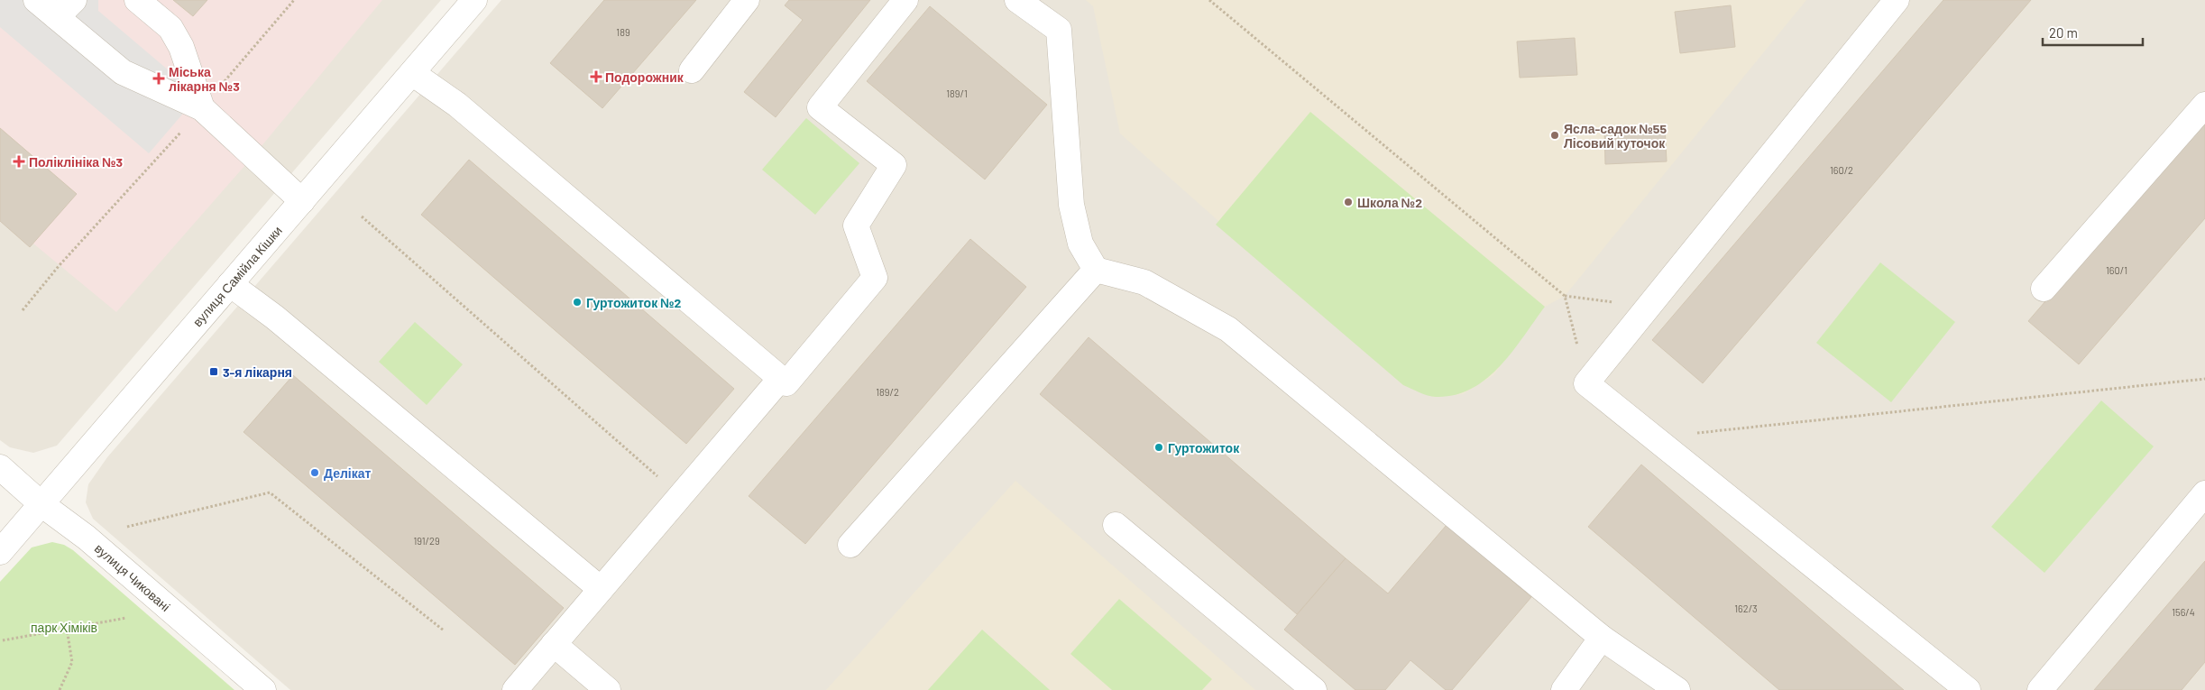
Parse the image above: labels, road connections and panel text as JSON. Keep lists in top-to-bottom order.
{
  "streets": {
    "street": ["вулиця Самійла Кішки", "вулиця Чиковані"]
  },
  "crossings": [
    ["вулиця Самійла Кішки", "вулиця Чиковані"]
  ],
  "parks": ["парк Хіміків"],
  "places": {
    "health": ["Подорожник", "Міська лікарня №3", "Поліклініка №3"],
    "other": [
      "Ясла-садок №55 Лісовий куточок",
      "Школа №2",
      "Гуртожиток №2",
      "Гуртожиток",
      "Делікат"
    ],
    "transit": ["3-я лікарня"]
  },
  "house_numbers": [
    "189",
    "189/1",
    "160/2",
    "160/1",
    "189/2",
    "191/29",
    "162/3",
    "156/4"
  ],
  "scale_bar": "20 m"
}
